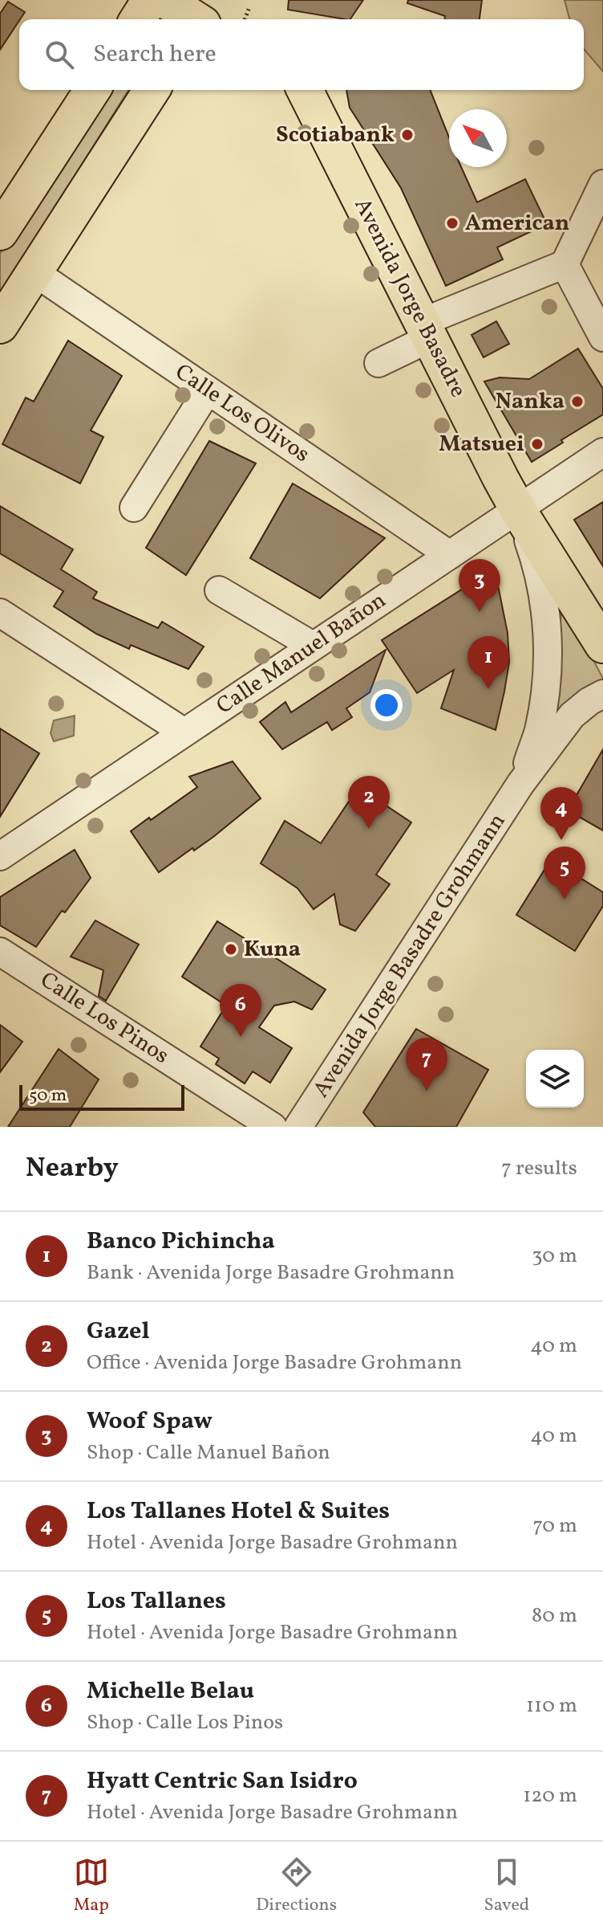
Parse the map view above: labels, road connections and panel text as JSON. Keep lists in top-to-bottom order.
{
  "streets": {
    "main road": ["Avenida Jorge Basadre"],
    "street": [
      "Calle Los Olivos",
      "Calle Manuel Bañon",
      "Avenida Jorge Basadre Grohmann",
      "Calle Los Pinos"
    ]
  },
  "crossings": [
    ["Avenida Jorge Basadre", "Calle Manuel Bañon"],
    ["Avenida Jorge Basadre", "Avenida Jorge Basadre Grohmann"],
    ["Calle Los Olivos", "Calle Manuel Bañon"],
    ["Calle Manuel Bañon", "Avenida Jorge Basadre Grohmann"]
  ],
  "places": [
    "Scotiabank",
    "American",
    "Nanka",
    "Matsuei",
    "Kuna"
  ],
  "scale_bar": "50 m",
  "north": "top left",
  "page": {
    "search": "Search here",
    "pins": [
      "3",
      "1",
      "2",
      "4",
      "5",
      "6",
      "7"
    ],
    "scale": "50 m",
    "heading": ["Nearby", "7 results"],
    "list": [
      {
        "mark": "1",
        "name": "Banco Pichincha",
        "note": "Bank · Avenida Jorge Basadre Grohmann",
        "value": "30 m"
      },
      {
        "mark": "2",
        "name": "Gazel",
        "note": "Office · Avenida Jorge Basadre Grohmann",
        "value": "40 m"
      },
      {
        "mark": "3",
        "name": "Woof Spaw",
        "note": "Shop · Calle Manuel Bañon",
        "value": "40 m"
      },
      {
        "mark": "4",
        "name": "Los Tallanes Hotel & Suites",
        "note": "Hotel · Avenida Jorge Basadre Grohmann",
        "value": "70 m"
      },
      {
        "mark": "5",
        "name": "Los Tallanes",
        "note": "Hotel · Avenida Jorge Basadre Grohmann",
        "value": "80 m"
      },
      {
        "mark": "6",
        "name": "Michelle Belau",
        "note": "Shop · Calle Los Pinos",
        "value": "110 m"
      },
      {
        "mark": "7",
        "name": "Hyatt Centric San Isidro",
        "note": "Hotel · Avenida Jorge Basadre Grohmann",
        "value": "120 m"
      }
    ],
    "nav": ["Map", "Directions", "Saved"]
  }
}
